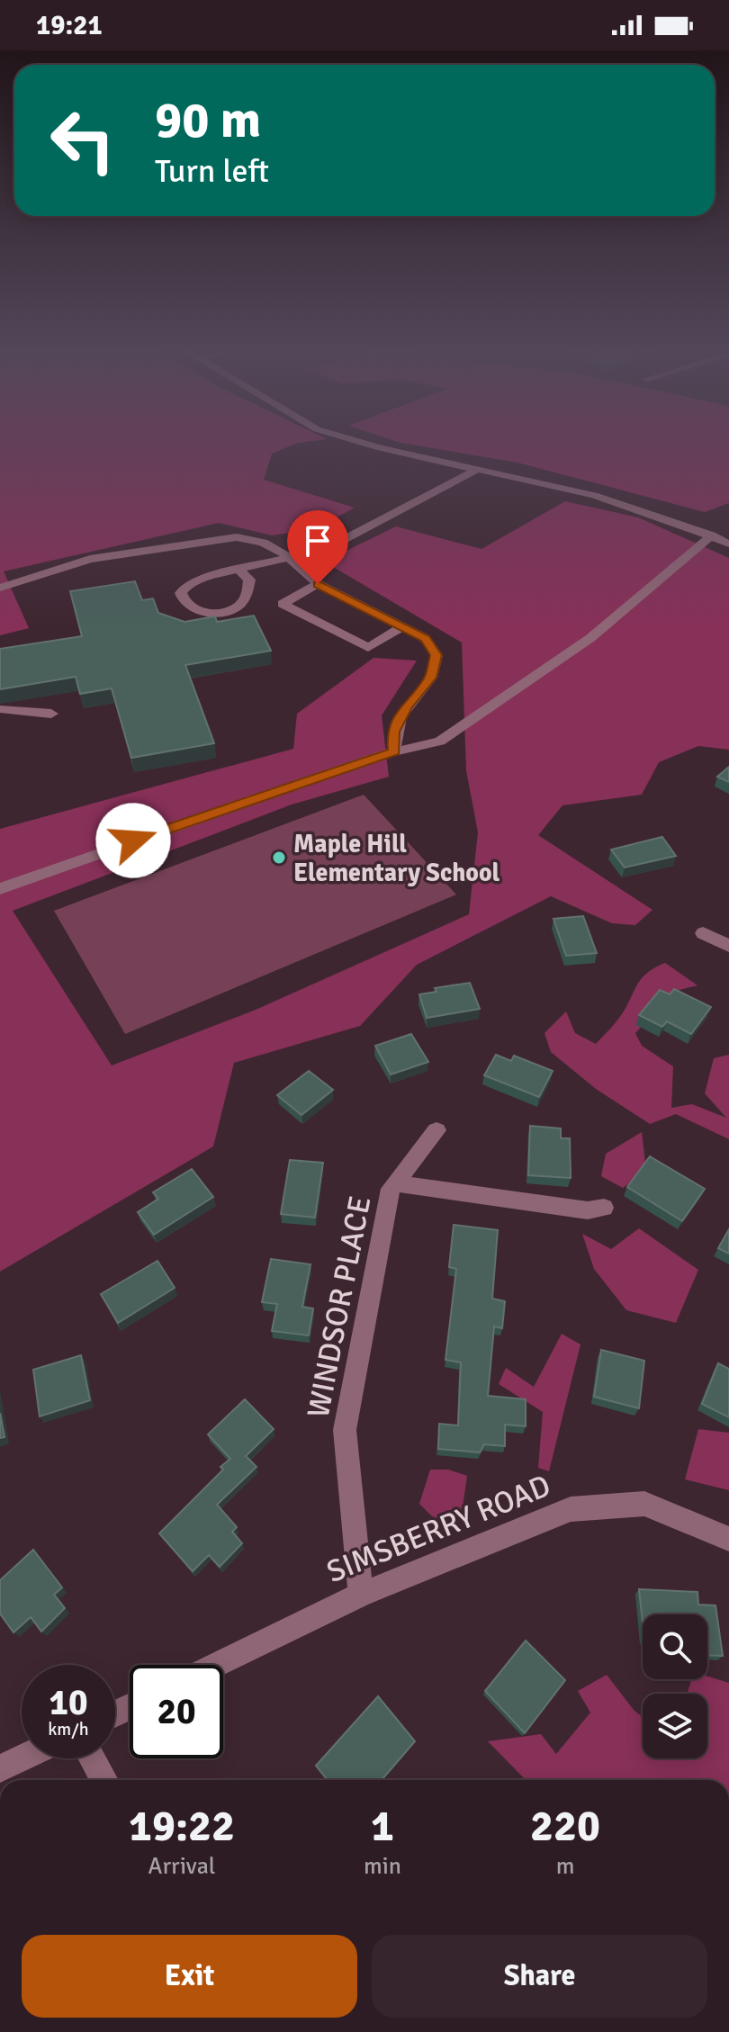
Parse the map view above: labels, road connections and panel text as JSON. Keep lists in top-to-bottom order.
{
  "streets": {
    "street": ["WINDSOR PLACE", "SIMSBERRY ROAD"]
  },
  "crossings": [
    ["WINDSOR PLACE", "SIMSBERRY ROAD"]
  ],
  "places": ["Maple Hill Elementary School"],
  "page": {
    "status": "19:21",
    "turn": ["90 m", "Turn left"],
    "speed": "10 km/h",
    "limit": "20",
    "eta": [
      "19:22",
      "Arrival",
      "1",
      "min",
      "220",
      "m"
    ],
    "buttons": ["Exit", "Share"]
  }
}
